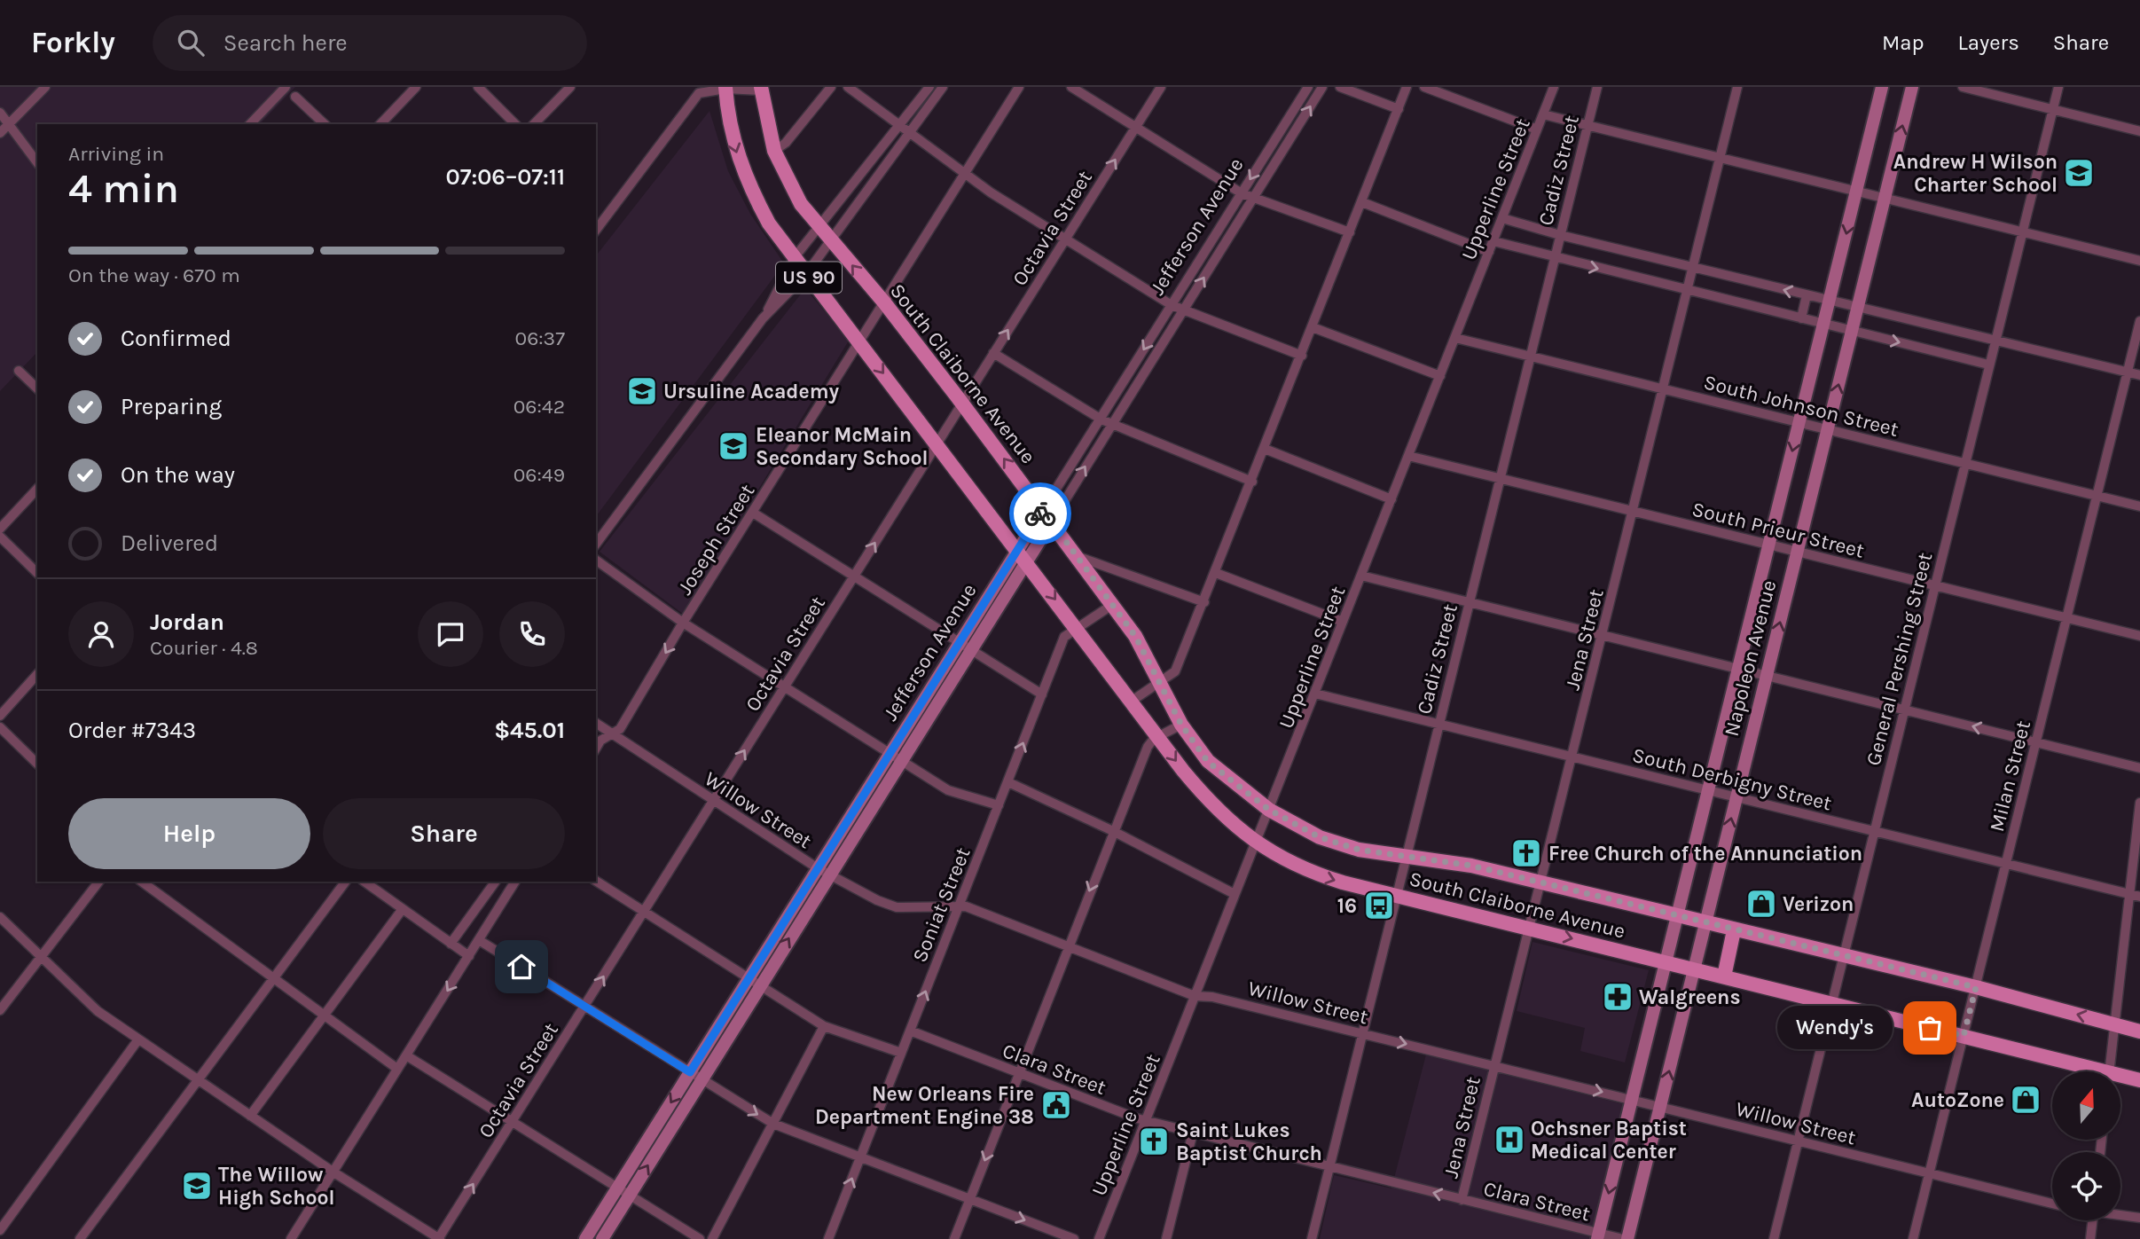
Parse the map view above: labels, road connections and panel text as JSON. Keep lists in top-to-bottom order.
{
  "streets": {
    "main road": [
      "Jefferson Avenue",
      "US 90",
      "South Claiborne Avenue",
      "Napoleon Avenue"
    ],
    "street": [
      "Cadiz Street",
      "Upperline Street",
      "Octavia Street",
      "South Johnson Street",
      "South Prieur Street",
      "Joseph Street",
      "Jena Street",
      "General Pershing Street",
      "Milan Street",
      "South Derbigny Street",
      "Willow Street",
      "Soniat Street",
      "Clara Street"
    ]
  },
  "crossings": [
    ["Cadiz Street", "South Claiborne Avenue"],
    ["Cadiz Street", "South Johnson Street"],
    ["Cadiz Street", "South Prieur Street"],
    ["Cadiz Street", "South Derbigny Street"],
    ["Cadiz Street", "Willow Street"],
    ["Cadiz Street", "Clara Street"],
    ["Upperline Street", "South Claiborne Avenue"],
    ["Upperline Street", "South Johnson Street"],
    ["Upperline Street", "South Prieur Street"],
    ["Upperline Street", "South Derbigny Street"],
    ["Upperline Street", "Willow Street"],
    ["Upperline Street", "Clara Street"],
    ["Jefferson Avenue", "South Claiborne Avenue"],
    ["Jefferson Avenue", "Willow Street"],
    ["Octavia Street", "South Claiborne Avenue"],
    ["Octavia Street", "Willow Street"],
    ["South Claiborne Avenue", "Joseph Street"],
    ["South Claiborne Avenue", "Jena Street"],
    ["South Claiborne Avenue", "Napoleon Avenue"],
    ["South Claiborne Avenue", "General Pershing Street"],
    ["South Claiborne Avenue", "Milan Street"],
    ["South Claiborne Avenue", "Soniat Street"],
    ["South Johnson Street", "Jena Street"],
    ["South Johnson Street", "Napoleon Avenue"],
    ["South Johnson Street", "General Pershing Street"],
    ["South Johnson Street", "Milan Street"],
    ["South Prieur Street", "Jena Street"],
    ["South Prieur Street", "Napoleon Avenue"],
    ["South Prieur Street", "General Pershing Street"],
    ["South Prieur Street", "Milan Street"],
    ["Joseph Street", "Willow Street"],
    ["Jena Street", "South Derbigny Street"],
    ["Jena Street", "Willow Street"],
    ["Jena Street", "Clara Street"],
    ["Napoleon Avenue", "South Derbigny Street"],
    ["Napoleon Avenue", "Willow Street"],
    ["Napoleon Avenue", "Clara Street"],
    ["General Pershing Street", "South Derbigny Street"],
    ["General Pershing Street", "Willow Street"],
    ["Milan Street", "South Derbigny Street"],
    ["Milan Street", "Willow Street"],
    ["Willow Street", "Soniat Street"],
    ["Soniat Street", "Clara Street"]
  ],
  "one_way": ["Octavia Street", "Soniat Street"],
  "places": {
    "school or university": [
      "Andrew H Wilson Charter School",
      "Ursuline Academy",
      "Eleanor McMain Secondary School",
      "The Willow High School"
    ],
    "church": ["Free Church of the Annunciation", "Saint Lukes Baptist Church"],
    "shop": ["Verizon", "AutoZone"],
    "bus stop": ["16"],
    "pharmacy": ["Walgreens"],
    "other": ["Wendy's"],
    "public building": ["New Orleans Fire Department Engine 38"],
    "hospital": ["Ochsner Baptist Medical Center"]
  },
  "north": "top",
  "page": {
    "header": "Forkly",
    "search": "Search here",
    "nav": ["Map", "Layers", "Share"],
    "heading": ["4 min", "Arriving in", "07:06–07:11"],
    "panel": [
      "Jordan",
      "Courier · 4.8",
      "Order #7343",
      "$45.01"
    ],
    "bar": "On the way · 670 m",
    "list": [
      ["Confirmed", "06:37"],
      ["Preparing", "06:42"],
      ["On the way", "06:49"],
      "Delivered"
    ],
    "buttons": ["Help", "Share"],
    "bubble": "Wendy's"
  }
}
